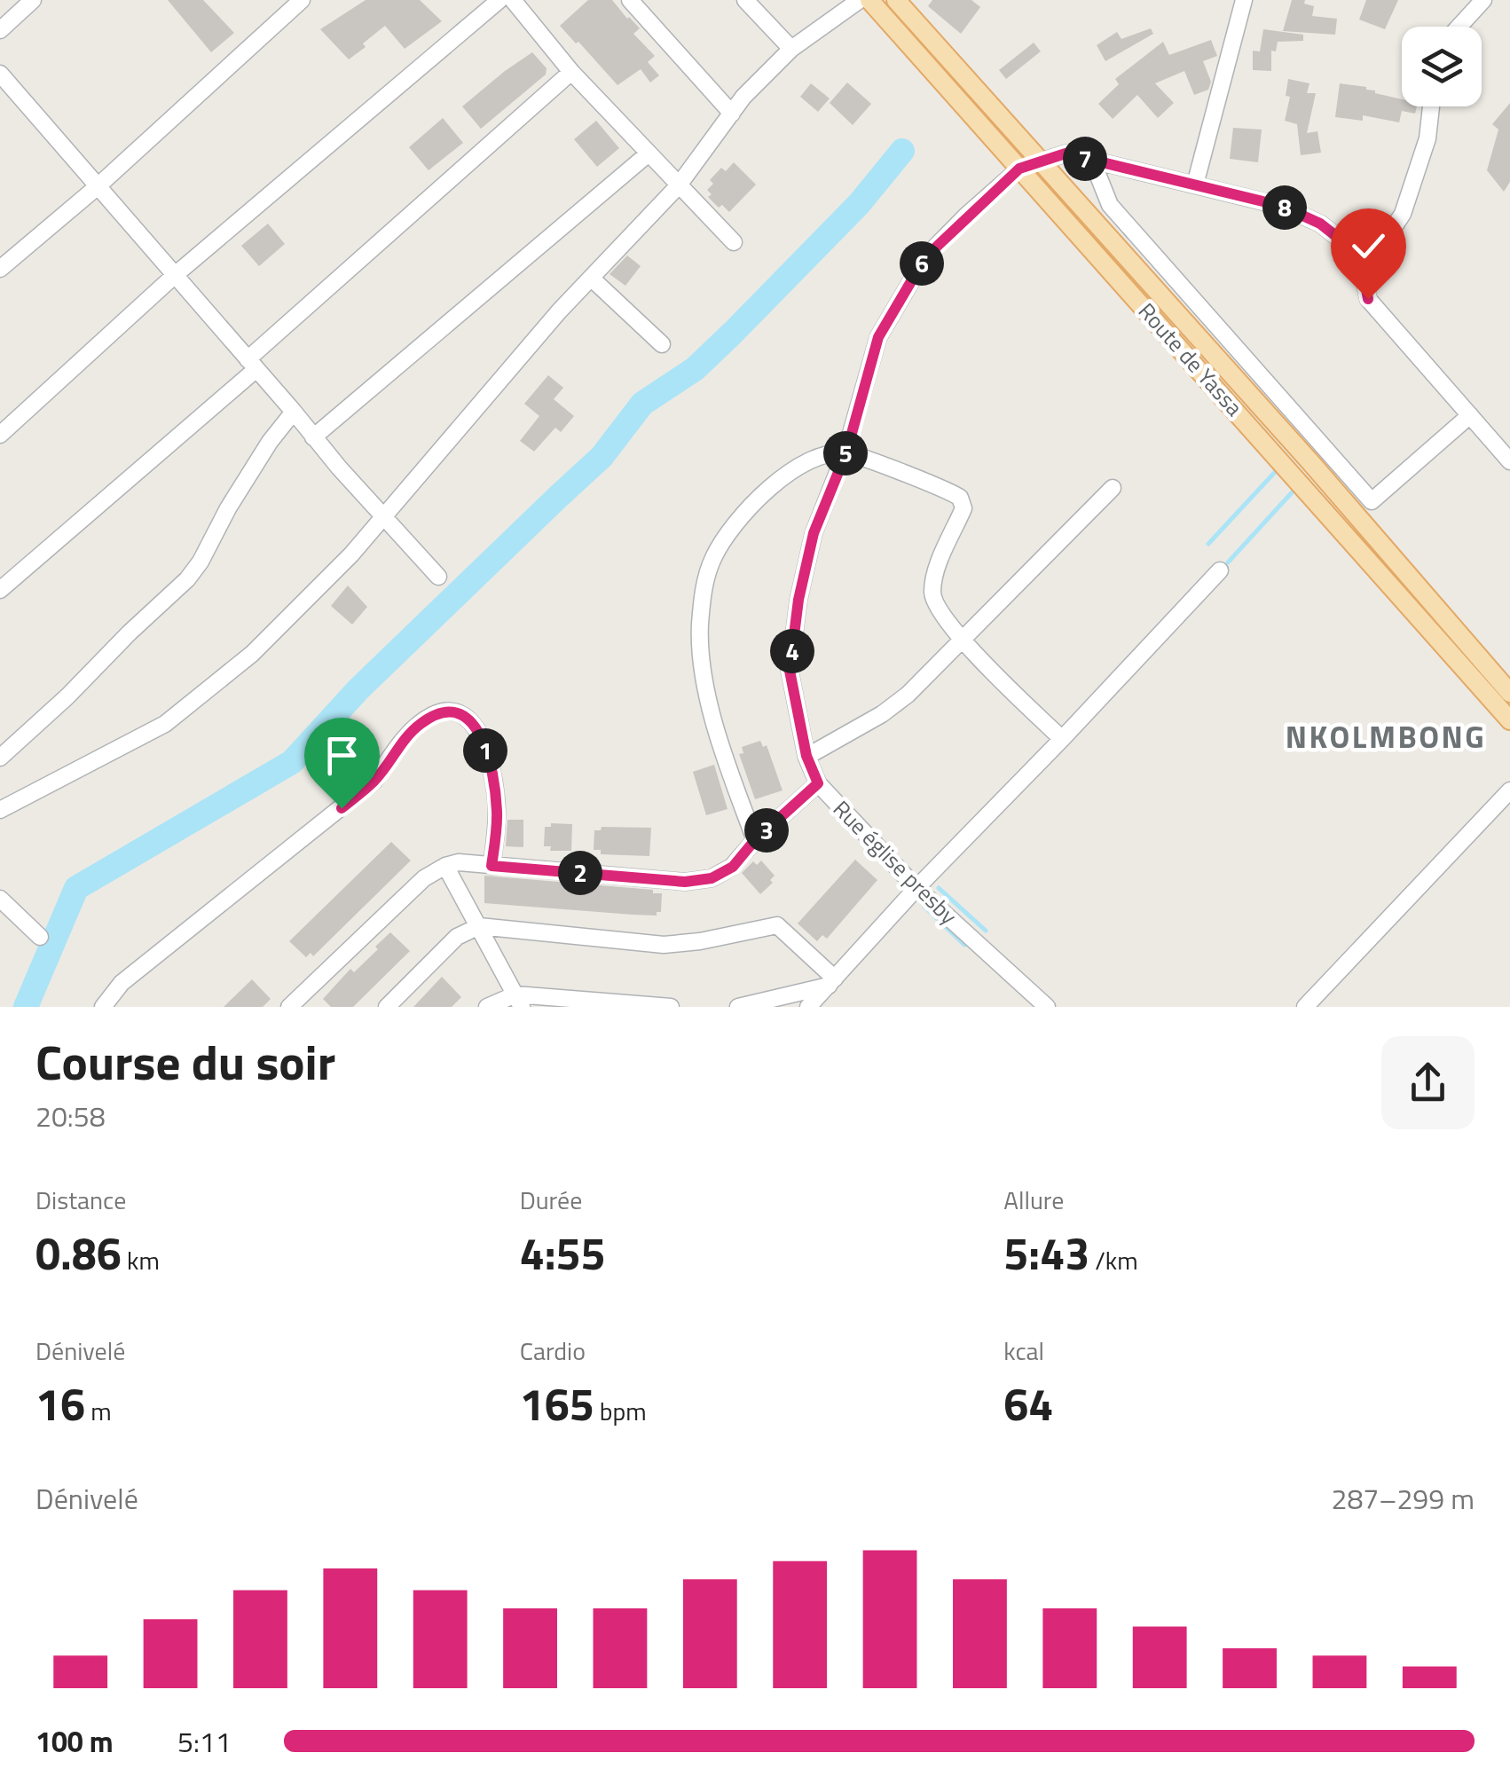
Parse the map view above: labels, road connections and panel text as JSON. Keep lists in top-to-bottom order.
{
  "streets": {
    "main road": ["Route de Yassa"],
    "street": ["Rue église presby"]
  },
  "crossings": [
    ["Route de Yassa", "Rue église presby"]
  ],
  "districts": ["NKOLMBONG"],
  "page": {
    "pins": [
      "7",
      "8",
      "6",
      "5",
      "4",
      "1",
      "3",
      "2"
    ],
    "heading": ["Course du soir", "20:58"],
    "stats": [
      ["Distance", "0.86 km"],
      ["Durée", "4:55"],
      ["Allure", "5:43 /km"],
      ["Dénivelé", "16 m"],
      ["Cardio", "165 bpm"],
      ["kcal", "64"]
    ],
    "chart": ["Dénivelé", "287–299 m"],
    "list": [
      {
        "name": "100 m",
        "note": "5:11"
      }
    ]
  }
}
